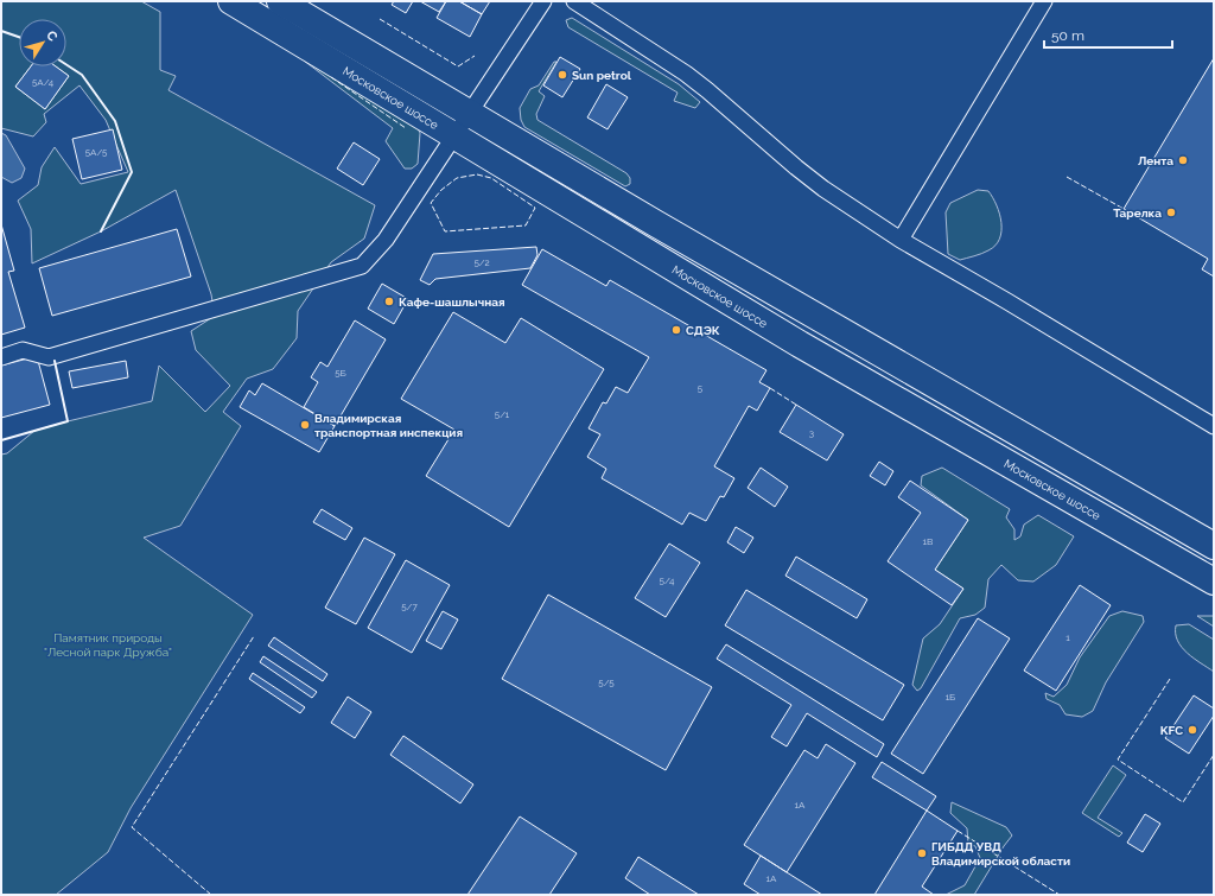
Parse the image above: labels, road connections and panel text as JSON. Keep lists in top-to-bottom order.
{
  "streets": {
    "highway": ["Московское шоссе"]
  },
  "parks": ["Памятник природы \"Лесной парк Дружба\""],
  "places": [
    "Sun petrol",
    "Лента",
    "Тарелка",
    "Кафе-шашлычная",
    "СДЭК",
    "Владимирская транспортная инспекция",
    "KFC",
    "ГИБДД УВД Владимирской области"
  ],
  "house_numbers": [
    "5А/4",
    "5А/5",
    "5/2",
    "5Б",
    "5",
    "5/1",
    "3",
    "1В",
    "5/4",
    "5/7",
    "1",
    "5/5",
    "1Б",
    "1А",
    "1А"
  ],
  "scale_bar": "50 m",
  "north": "top right"
}
